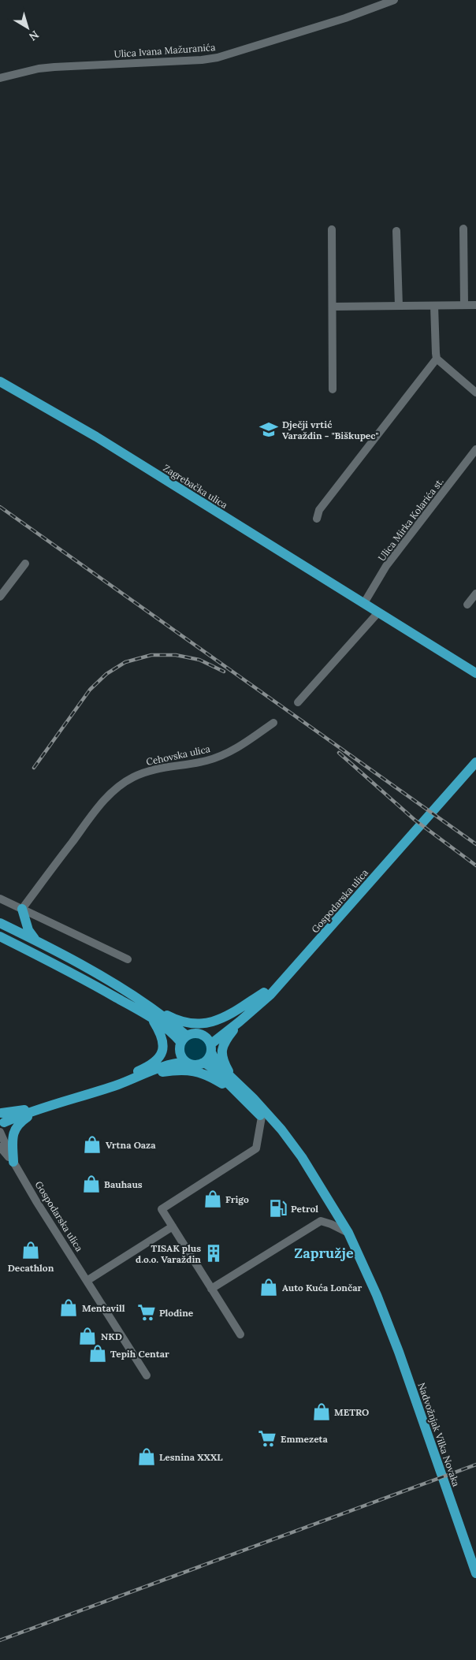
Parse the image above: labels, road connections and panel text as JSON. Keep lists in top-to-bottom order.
{
  "streets": {
    "main road": ["Zagrebačka ulica", "Gospodarska ulica", "Nadvožnjak Vilka Novaka"],
    "street": ["Ulica Ivana Mažuranića", "Ulica Mirka Kolarića st.", "Cehovska ulica"]
  },
  "crossings": [
    ["Zagrebačka ulica", "Ulica Mirka Kolarića st."]
  ],
  "districts": ["Zapružje"],
  "places": {
    "school or university": ["Dječji vrtić Varaždin - \"Biškupec\""],
    "shop": [
      "Vrtna Oaza",
      "Bauhaus",
      "Frigo",
      "Decathlon",
      "Auto Kuća Lončar",
      "Mentavill",
      "NKD",
      "Tepih Centar",
      "METRO",
      "Lesnina XXXL"
    ],
    "fuel station": ["Petrol"],
    "building": ["TISAK plus d.o.o. Varaždin"],
    "supermarket": ["Plodine", "Emmezeta"]
  },
  "north": "bottom right"
}
